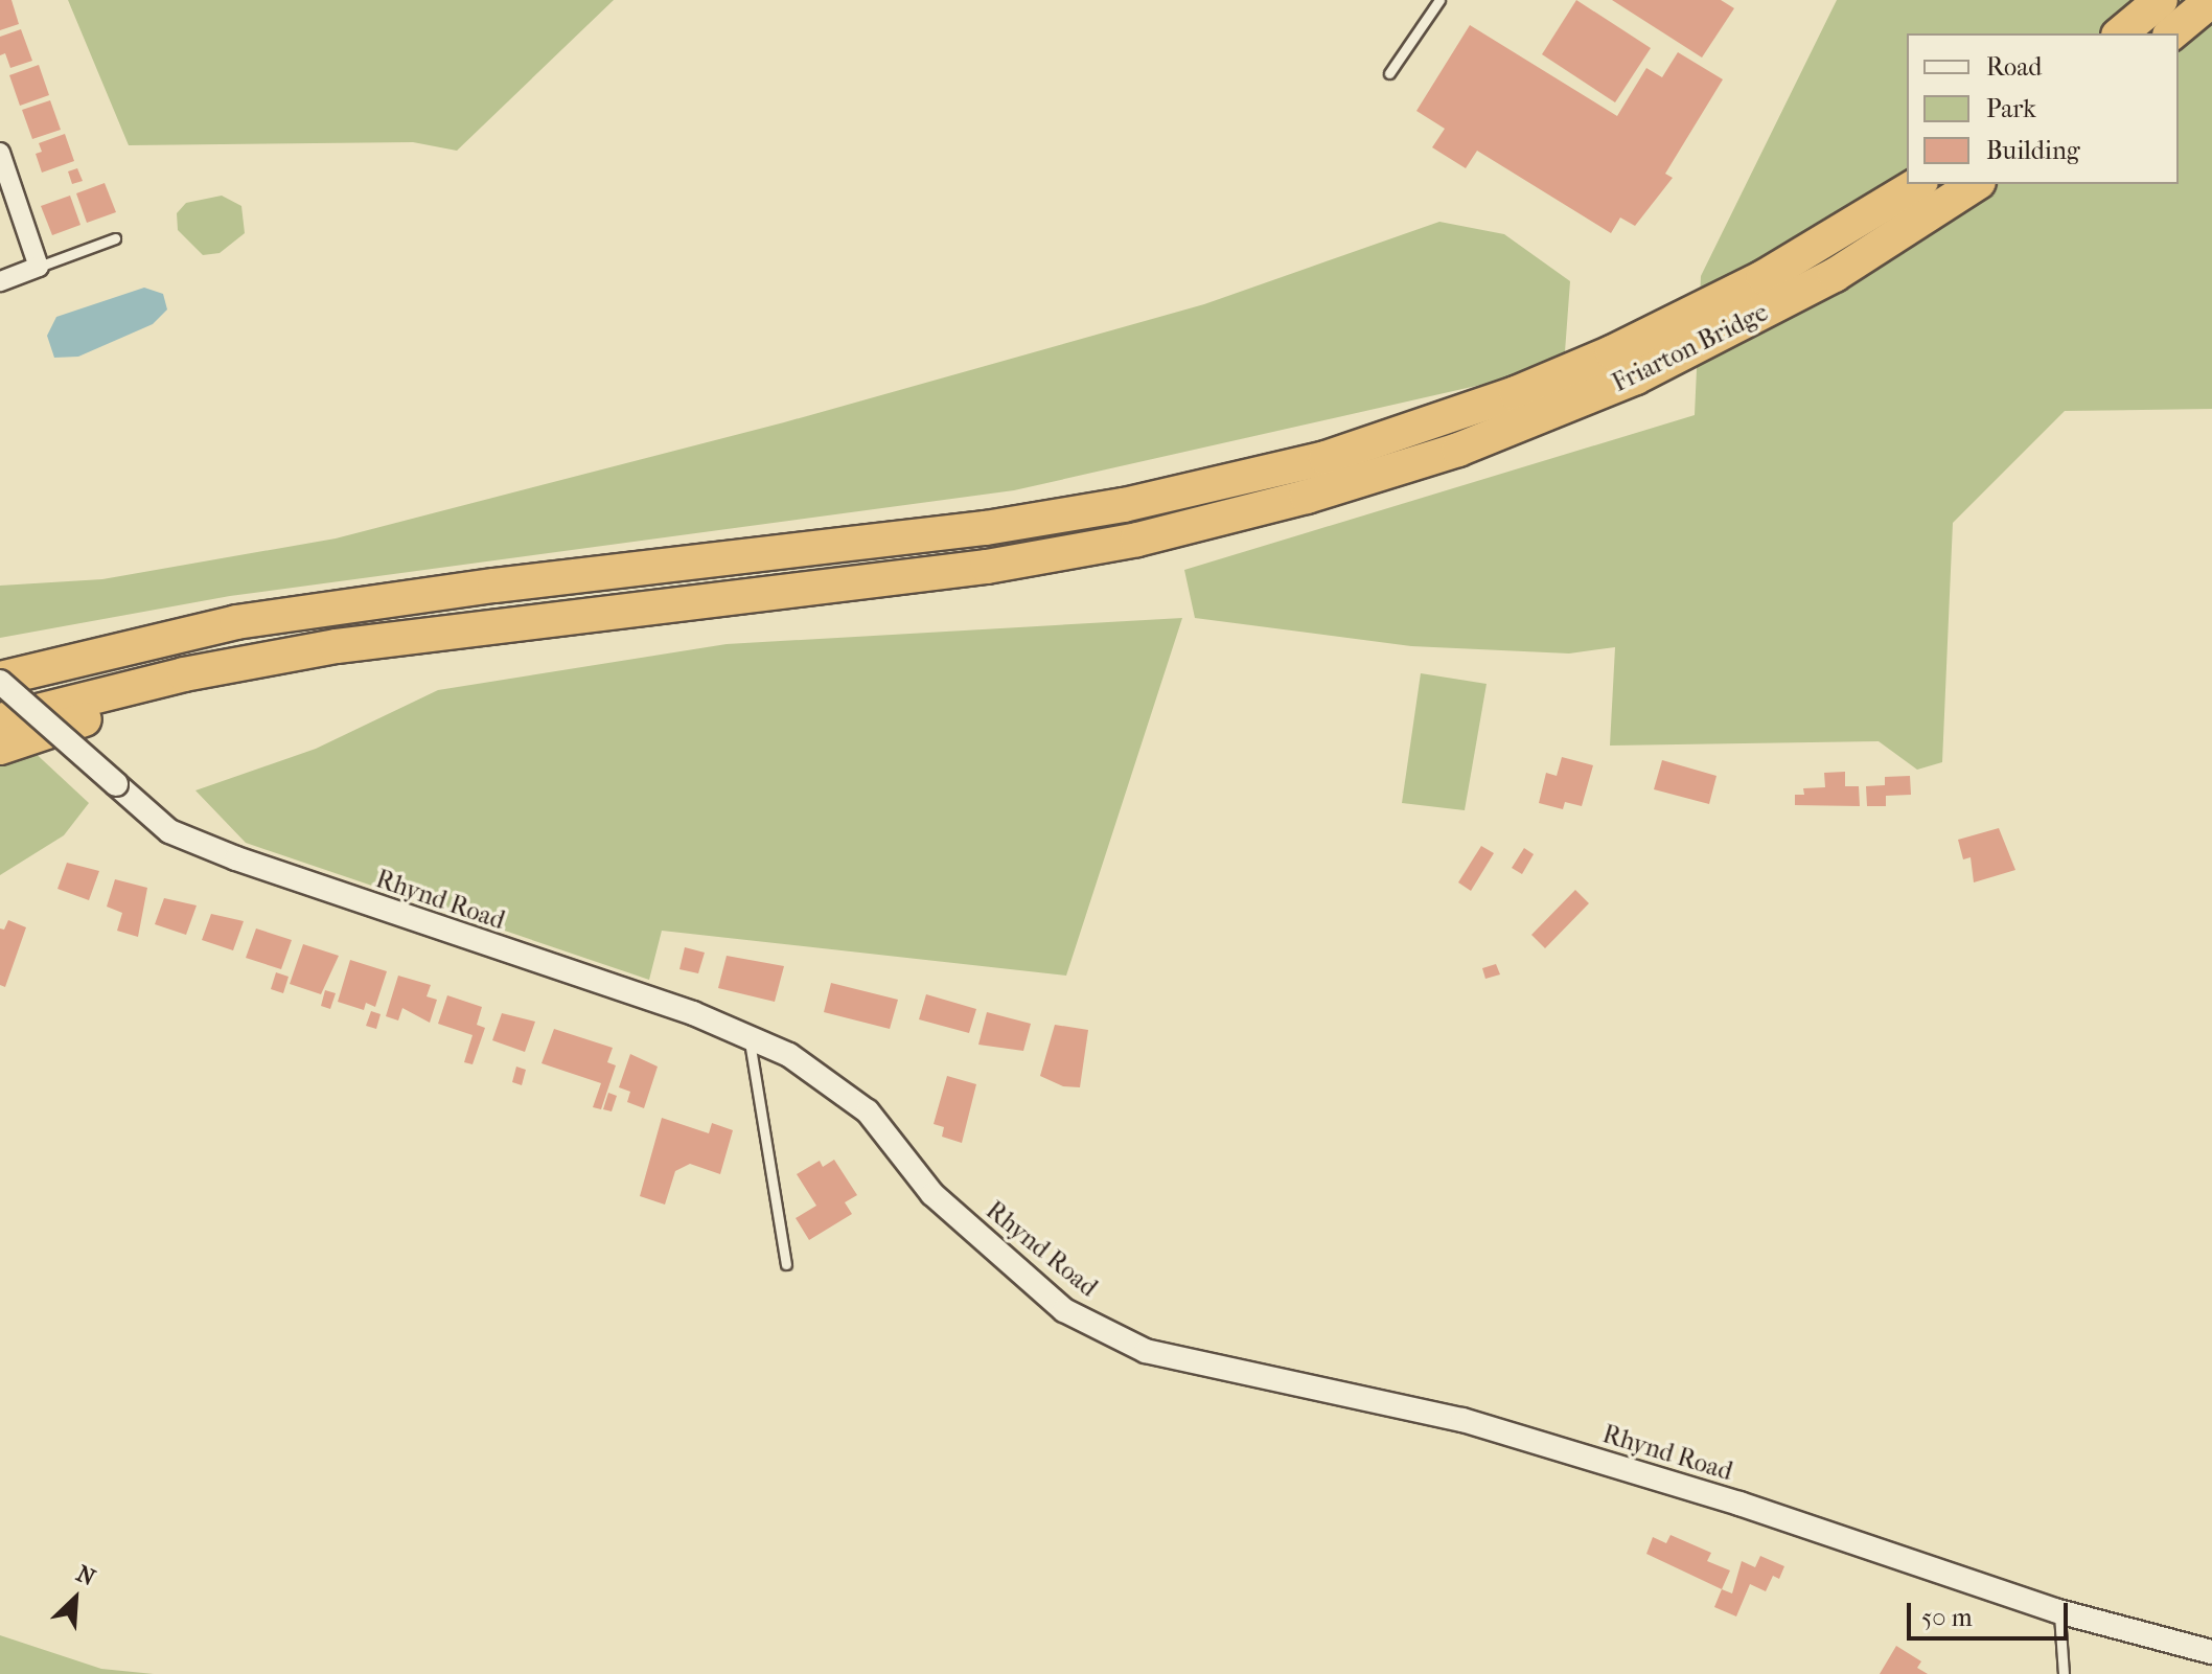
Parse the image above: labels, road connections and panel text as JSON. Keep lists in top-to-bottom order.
{
  "streets": {
    "highway": ["Friarton Bridge"],
    "street": ["Rhynd Road"]
  },
  "crossings": [
    ["Friarton Bridge", "Rhynd Road"]
  ],
  "legend": ["Road", "Park", "Building"],
  "scale_bar": "50 m",
  "north": "top right"
}
